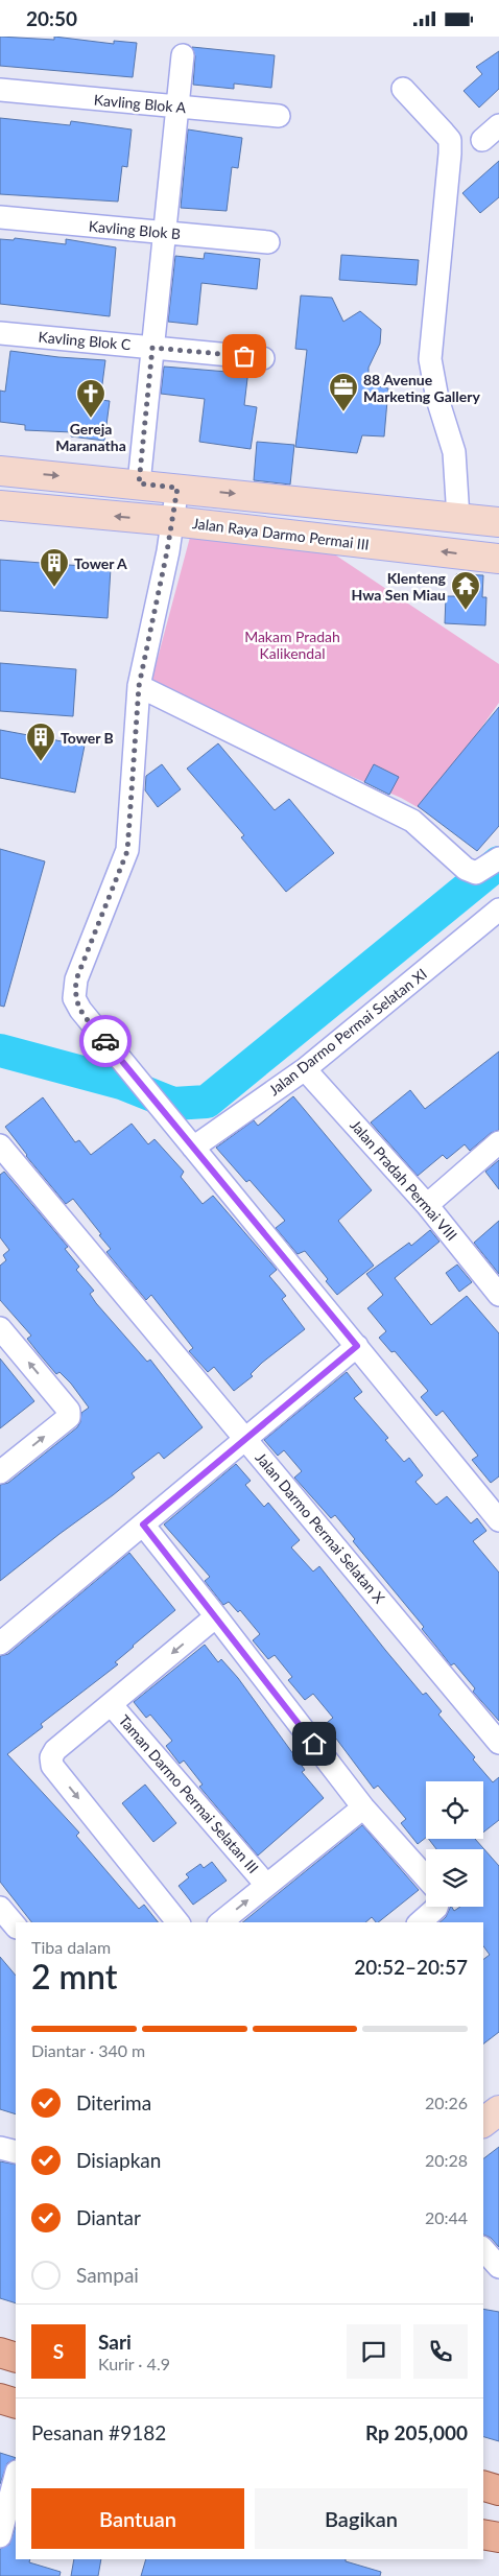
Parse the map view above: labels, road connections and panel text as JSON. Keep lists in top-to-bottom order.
{
  "streets": {
    "main road": ["Jalan Raya Darmo Permai III"],
    "street": [
      "Kavling Blok A",
      "Kavling Blok B",
      "Kavling Blok C",
      "Jalan Darmo Permai Selatan XI",
      "Jalan Pradah Permai VIII",
      "Jalan Darmo Permai Selatan X",
      "Taman Darmo Permai Selatan III"
    ]
  },
  "crossings": [
    ["Jalan Darmo Permai Selatan XI", "Jalan Pradah Permai VIII"]
  ],
  "parks": ["Makam Pradah Kalikendal"],
  "places": {
    "office": ["88 Avenue Marketing Gallery"],
    "church": ["Gereja Maranatha"],
    "building": ["Tower A", "Tower B"],
    "temple": ["Klenteng Hwa Sen Miau"]
  },
  "page": {
    "status": "20:50",
    "heading": ["2 mnt", "Tiba dalam", "20:52–20:57"],
    "panel": [
      "Sari",
      "Kurir · 4.9",
      "Pesanan #9182",
      "Rp 205,000"
    ],
    "bar": "Diantar · 340 m",
    "list": [
      ["Diterima", "20:26"],
      ["Disiapkan", "20:28"],
      ["Diantar", "20:44"],
      "Sampai"
    ],
    "round": "S",
    "buttons": ["Bantuan", "Bagikan"]
  }
}
